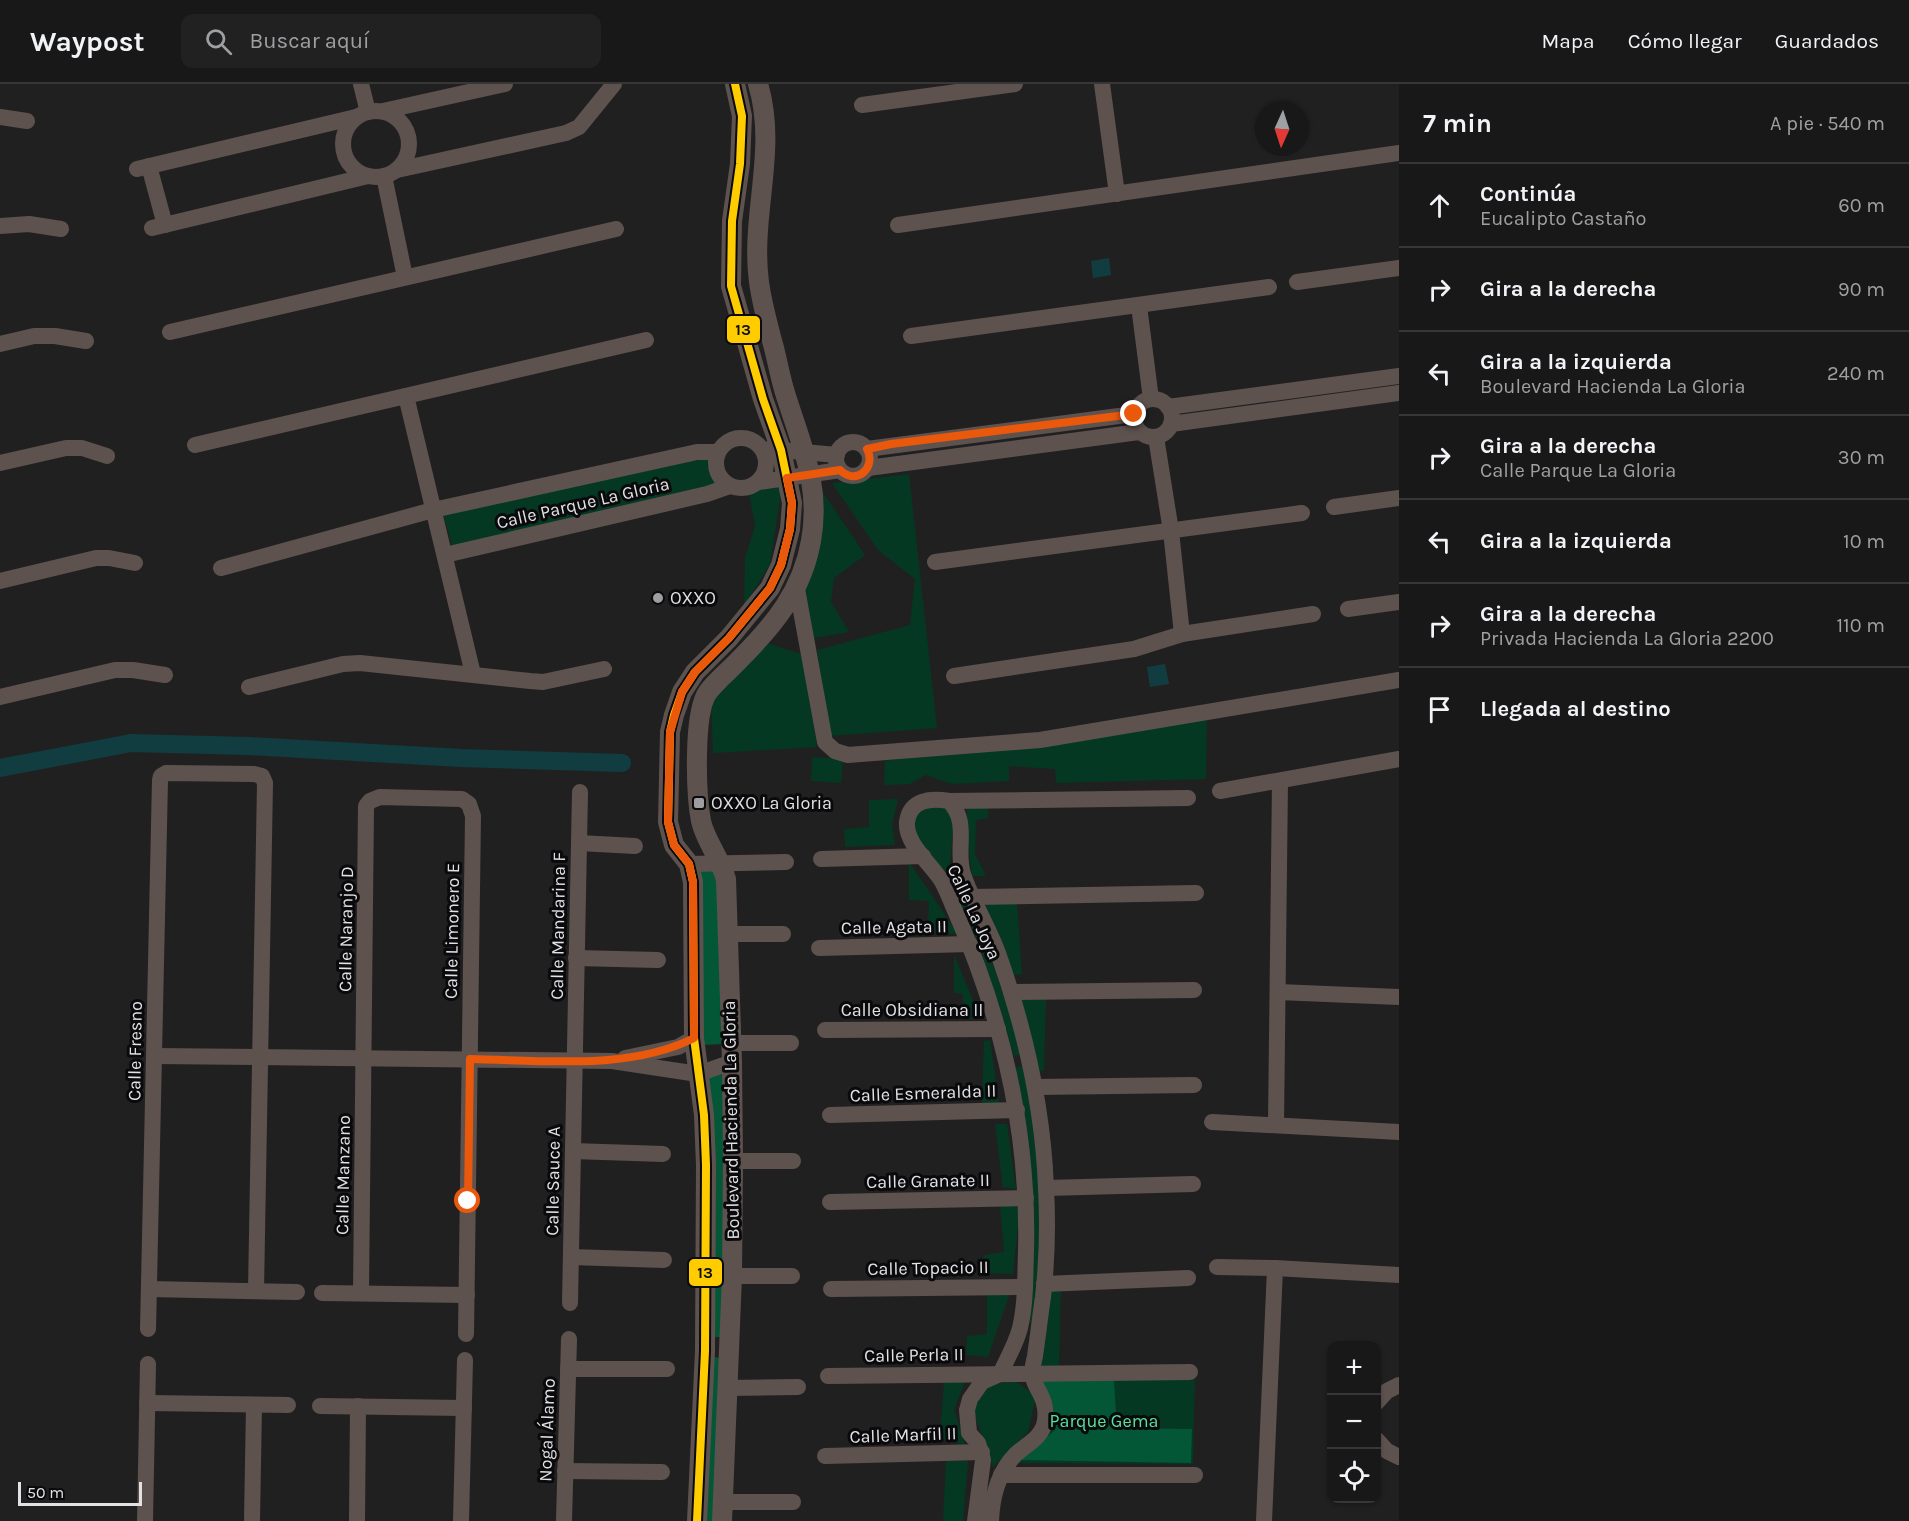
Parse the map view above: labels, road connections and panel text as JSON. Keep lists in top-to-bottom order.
{
  "streets": {
    "street": [
      "Calle Parque La Gloria",
      "Calle La Joya",
      "Calle Mandarina F",
      "Calle Agata II",
      "Calle Naranjo D",
      "Calle Limonero E",
      "Calle Obsidiana II",
      "Calle Fresno",
      "Calle Esmeralda II",
      "Boulevard Hacienda La Gloria",
      "Calle Manzano",
      "Calle Sauce A",
      "Calle Granate II",
      "Calle Topacio II",
      "Calle Perla II",
      "Nogal Álamo",
      "Calle Marfil II"
    ]
  },
  "crossings": [
    ["Calle Parque La Gloria", "Boulevard Hacienda La Gloria"],
    ["Calle La Joya", "Calle Agata II"],
    ["Calle La Joya", "Calle Obsidiana II"],
    ["Calle La Joya", "Calle Esmeralda II"],
    ["Calle La Joya", "Calle Granate II"],
    ["Calle La Joya", "Calle Topacio II"],
    ["Calle La Joya", "Calle Perla II"],
    ["Calle Mandarina F", "Calle Sauce A"],
    ["Calle Naranjo D", "Calle Limonero E"],
    ["Calle Naranjo D", "Calle Manzano"]
  ],
  "parks": ["Parque Gema"],
  "places": {
    "other": ["OXXO"],
    "transit": ["OXXO La Gloria"]
  },
  "lines": ["transit line 13"],
  "scale_bar": "50 m",
  "north": "bottom",
  "page": {
    "header": "Waypost",
    "search": "Buscar aquí",
    "nav": ["Mapa", "Cómo llegar", "Guardados"],
    "heading": ["7 min", "A pie · 540 m"],
    "list": [
      ["Continúa", "Eucalipto Castaño", "60 m"],
      ["Gira a la derecha", "90 m"],
      ["Gira a la izquierda", "Boulevard Hacienda La Gloria", "240 m"],
      ["Gira a la derecha", "Calle Parque La Gloria", "30 m"],
      ["Gira a la izquierda", "10 m"],
      ["Gira a la derecha", "Privada Hacienda La Gloria 2200", "110 m"],
      "Llegada al destino"
    ],
    "map_buttons": ["+", "−"],
    "scale": "50 m"
  }
}
